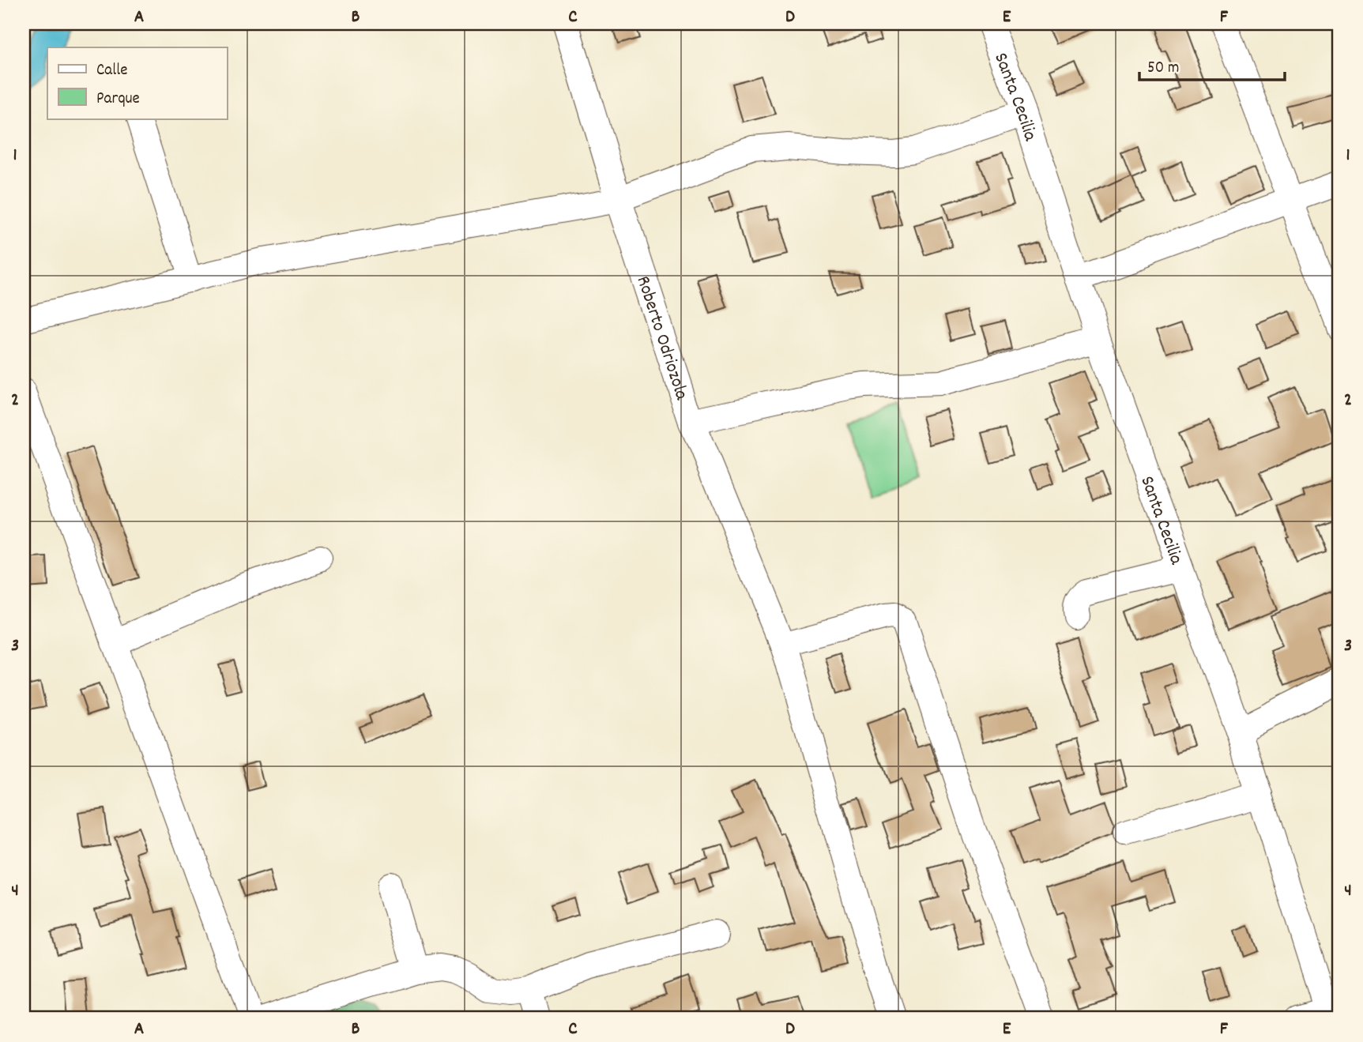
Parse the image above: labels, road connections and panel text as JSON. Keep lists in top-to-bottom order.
{
  "streets": {
    "street": ["Santa Cecilia", "Roberto Odriozola"]
  },
  "legend": ["Calle", "Parque"],
  "scale_bar": "50 m",
  "grid": {
    "columns": [
      "A",
      "B",
      "C",
      "D",
      "E",
      "F"
    ],
    "rows": [
      "1",
      "2",
      "3",
      "4"
    ]
  }
}
